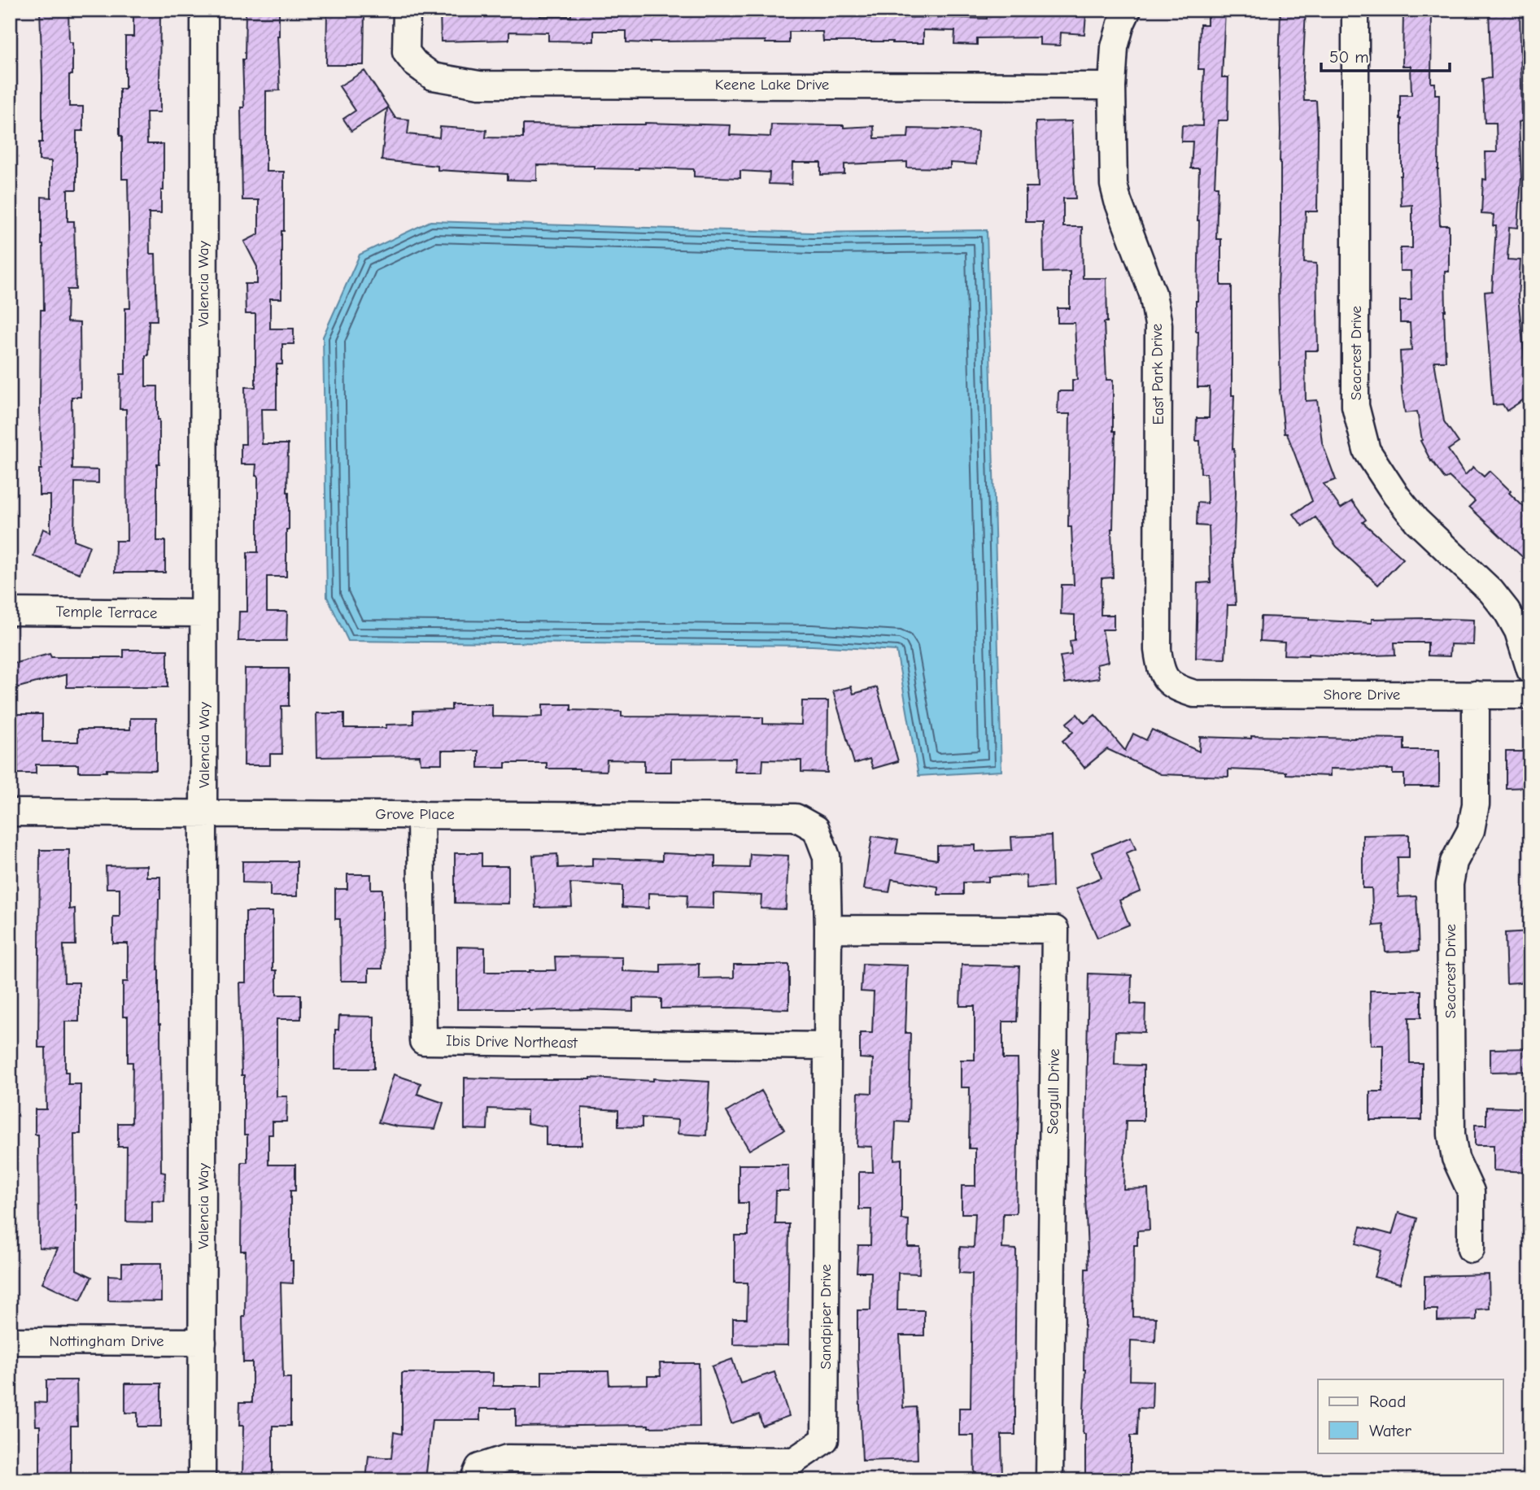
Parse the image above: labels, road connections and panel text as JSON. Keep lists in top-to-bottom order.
{
  "streets": {
    "street": [
      "Keene Lake Drive",
      "Valencia Way",
      "Seacrest Drive",
      "East Park Drive",
      "Temple Terrace",
      "Shore Drive",
      "Grove Place",
      "Ibis Drive Northeast",
      "Seagull Drive",
      "Sandpiper Drive",
      "Nottingham Drive"
    ]
  },
  "crossings": [
    ["Keene Lake Drive", "East Park Drive"],
    ["Valencia Way", "Temple Terrace"],
    ["Valencia Way", "Grove Place"],
    ["Valencia Way", "Nottingham Drive"],
    ["Seacrest Drive", "Shore Drive"],
    ["East Park Drive", "Shore Drive"],
    ["Grove Place", "Ibis Drive Northeast"],
    ["Grove Place", "Sandpiper Drive"],
    ["Ibis Drive Northeast", "Sandpiper Drive"],
    ["Seagull Drive", "Sandpiper Drive"]
  ],
  "legend": ["Road", "Water"],
  "scale_bar": "50 m"
}
